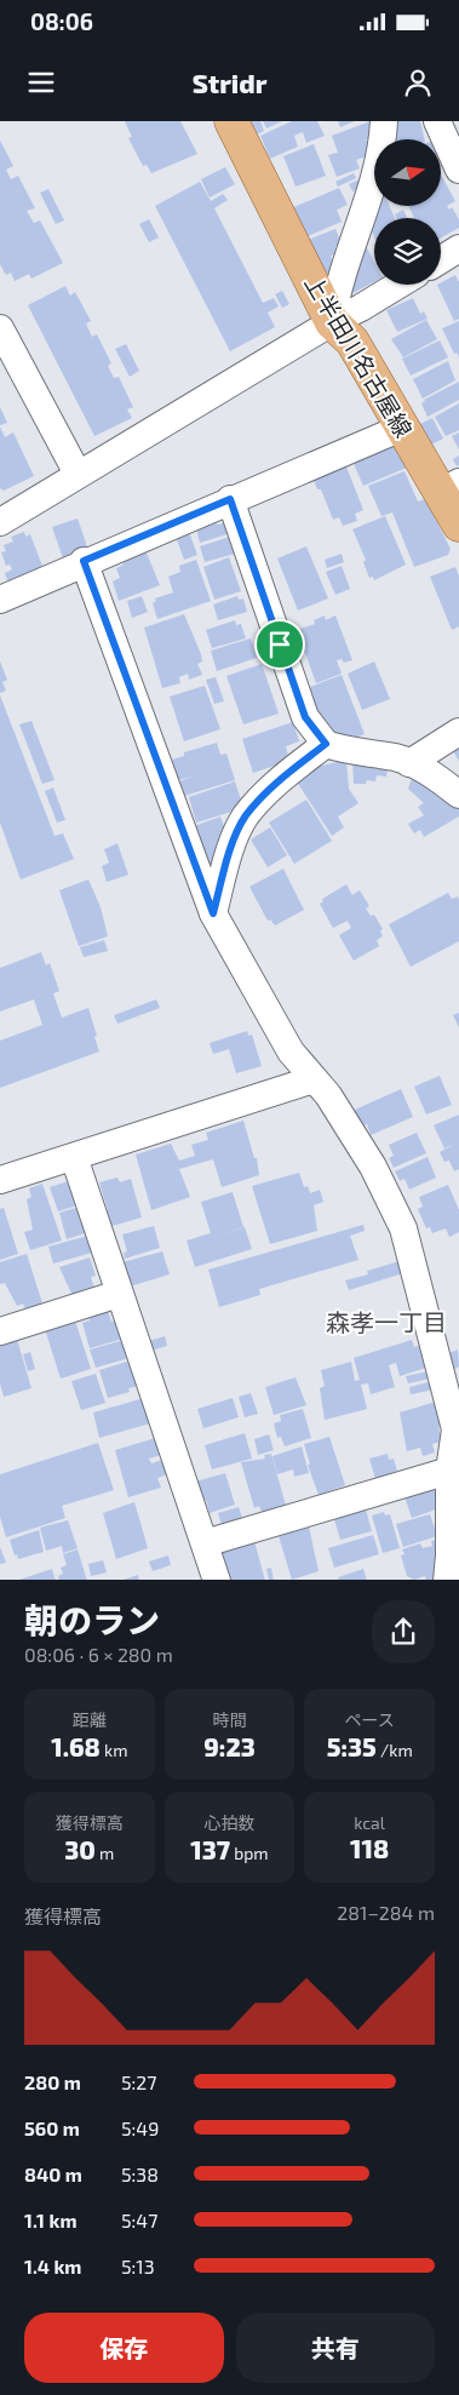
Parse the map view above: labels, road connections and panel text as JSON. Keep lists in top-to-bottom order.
{
  "streets": {
    "main road": ["上半田川名古屋線"]
  },
  "districts": ["森孝一丁目"],
  "north": "right",
  "page": {
    "status": "08:06",
    "header": "Stridr",
    "heading": ["朝のラン", "08:06 · 6 × 280 m"],
    "stats": [
      ["距離", "1.68 km"],
      ["時間", "9:23"],
      ["ペース", "5:35 /km"],
      ["獲得標高", "30 m"],
      ["心拍数", "137 bpm"],
      ["kcal", "118"]
    ],
    "chart": ["獲得標高", "281–284 m"],
    "list": [
      {
        "name": "280 m",
        "note": "5:27"
      },
      {
        "name": "560 m",
        "note": "5:49"
      },
      {
        "name": "840 m",
        "note": "5:38"
      },
      {
        "name": "1.1 km",
        "note": "5:47"
      },
      {
        "name": "1.4 km",
        "note": "5:13"
      }
    ],
    "buttons": ["保存", "共有"]
  }
}
